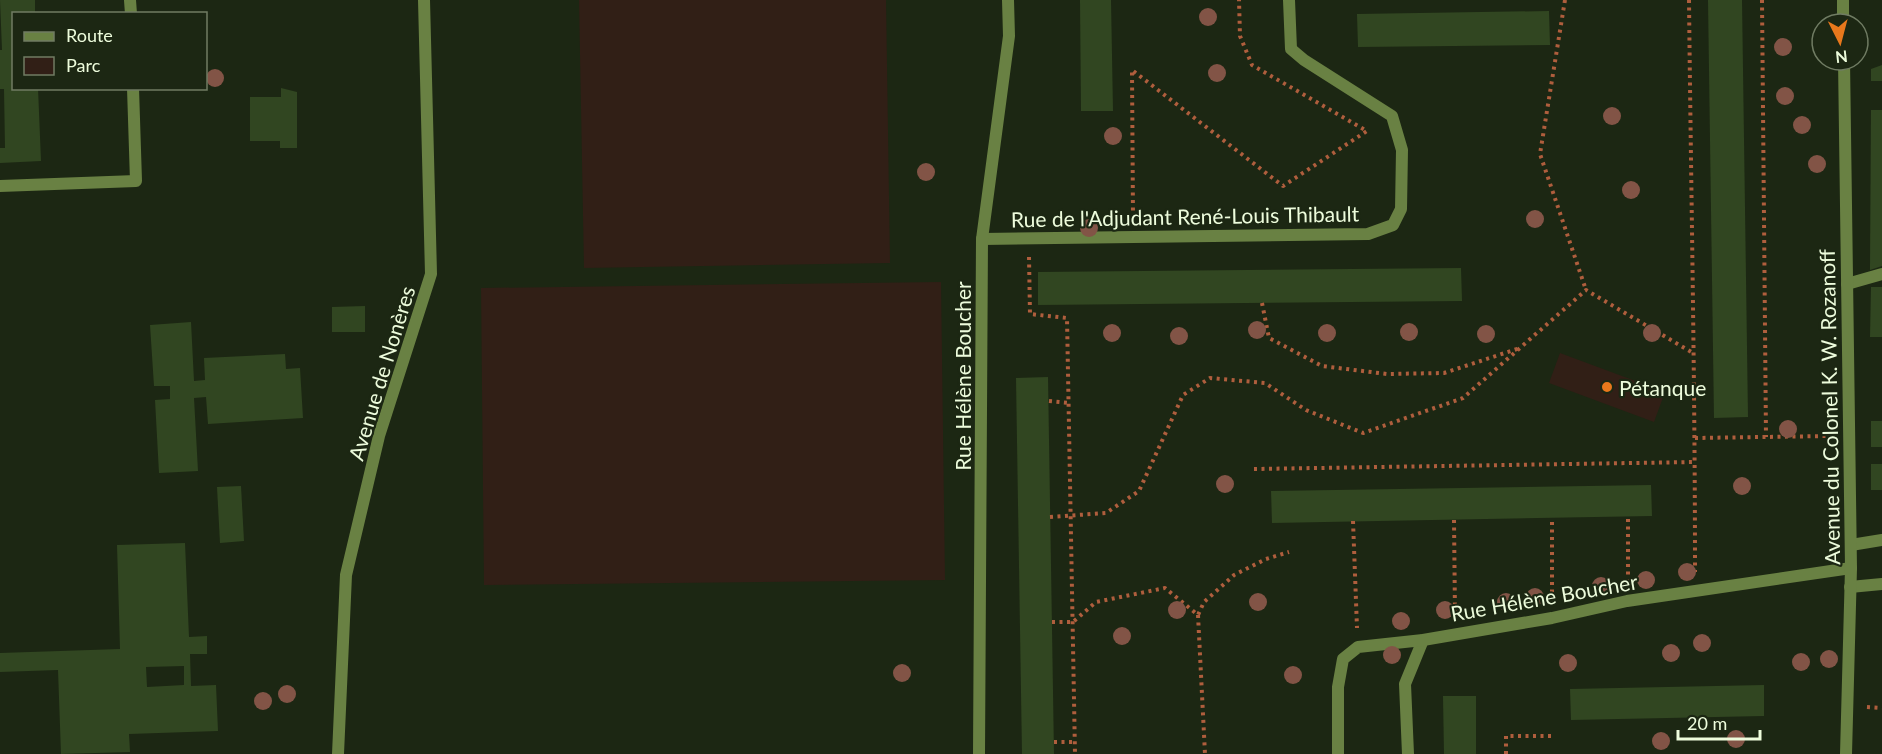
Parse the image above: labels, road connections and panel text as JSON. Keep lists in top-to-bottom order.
{
  "streets": {
    "street": [
      "Rue de l'Adjudant René-Louis Thibault",
      "Avenue de Nonères",
      "Rue Hélène Boucher",
      "Avenue du Colonel K. W. Rozanoff"
    ]
  },
  "crossings": [
    ["Rue de l'Adjudant René-Louis Thibault", "Rue Hélène Boucher"],
    ["Rue Hélène Boucher", "Avenue du Colonel K. W. Rozanoff"]
  ],
  "places": ["Pétanque"],
  "legend": ["Route", "Parc"],
  "scale_bar": "20 m",
  "north": "bottom"
}
